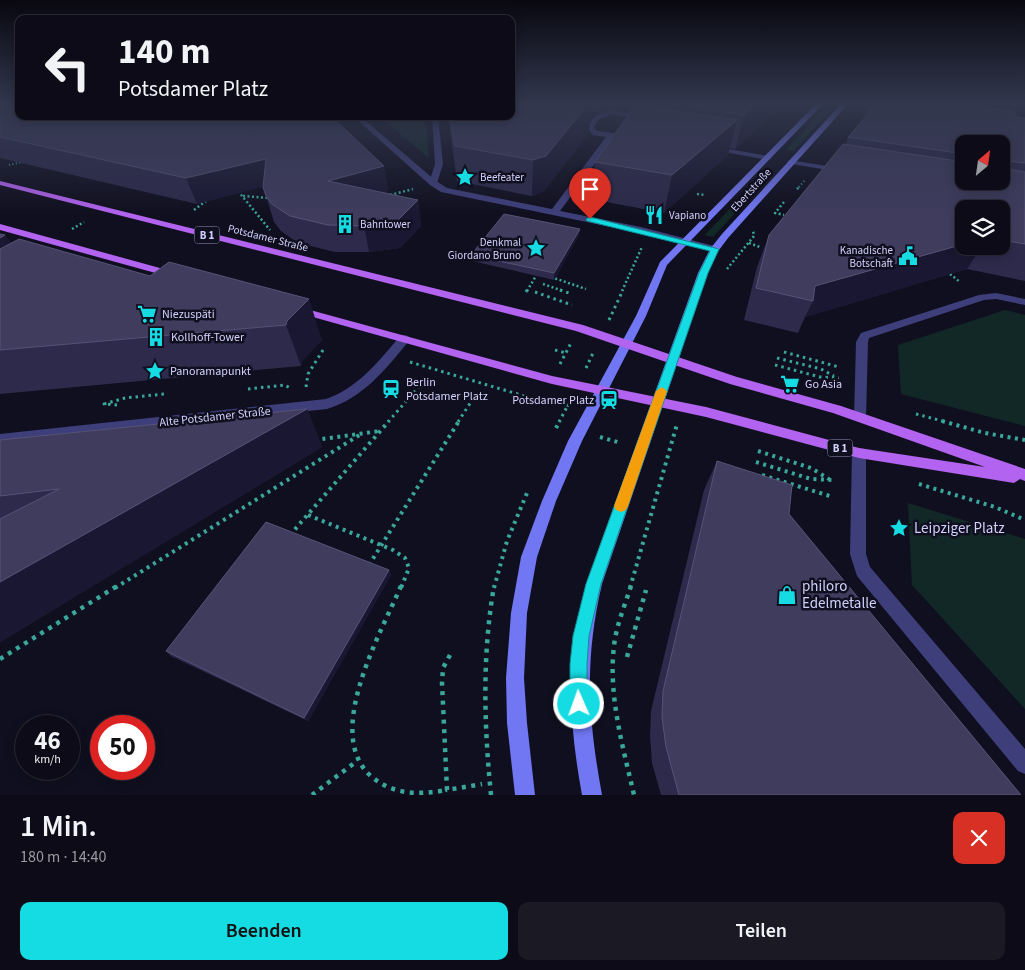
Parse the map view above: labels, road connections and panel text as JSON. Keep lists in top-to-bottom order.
{
  "streets": {
    "main road": ["Ebertstraße", "B 1", "Potsdamer Straße"],
    "street": ["Alte Potsdamer Straße"]
  },
  "crossings": [
    ["B 1", "Potsdamer Straße"],
    ["B 1", "Alte Potsdamer Straße"]
  ],
  "places": {
    "place": [
      "Beefeater",
      "Denkmal Giordano Bruno",
      "Panoramapunkt",
      "Leipziger Platz"
    ],
    "restaurant": ["Vapiano"],
    "building": ["Bahntower", "Kollhoff-Tower"],
    "public building": ["Kanadische Botschaft"],
    "supermarket": ["Niezuspäti", "Go Asia"],
    "station": ["Berlin Potsdamer Platz", "Potsdamer Platz"],
    "shop": ["philoro Edelmetalle"]
  },
  "north": "top right",
  "page": {
    "turn": ["140 m", "Potsdamer Platz"],
    "speed": "46 km/h",
    "limit": "50",
    "heading": ["1 Min.", "180 m · 14:40"],
    "buttons": ["Beenden", "Teilen"]
  }
}
